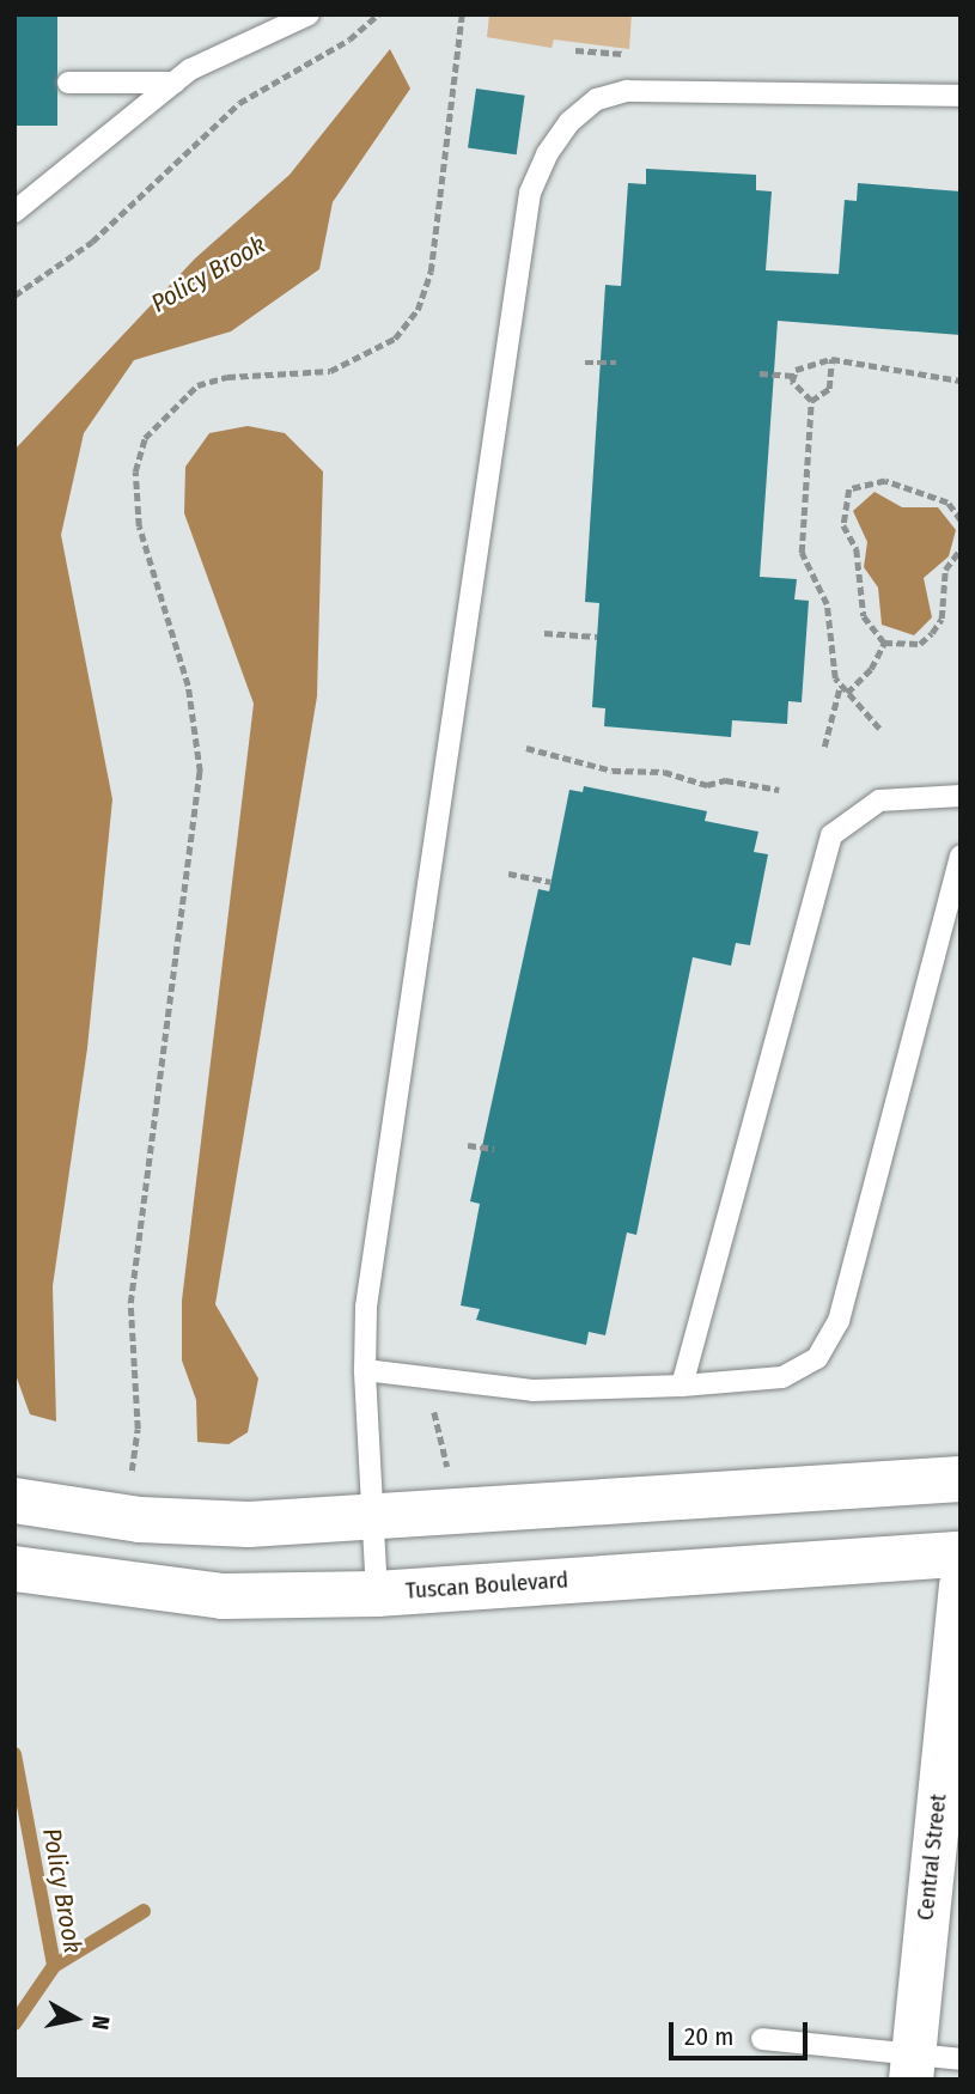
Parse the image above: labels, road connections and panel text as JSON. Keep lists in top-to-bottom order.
{
  "streets": {
    "main road": ["Tuscan Boulevard"],
    "street": ["Central Street"]
  },
  "water": ["Policy Brook"],
  "scale_bar": "20 m",
  "north": "right"
}
